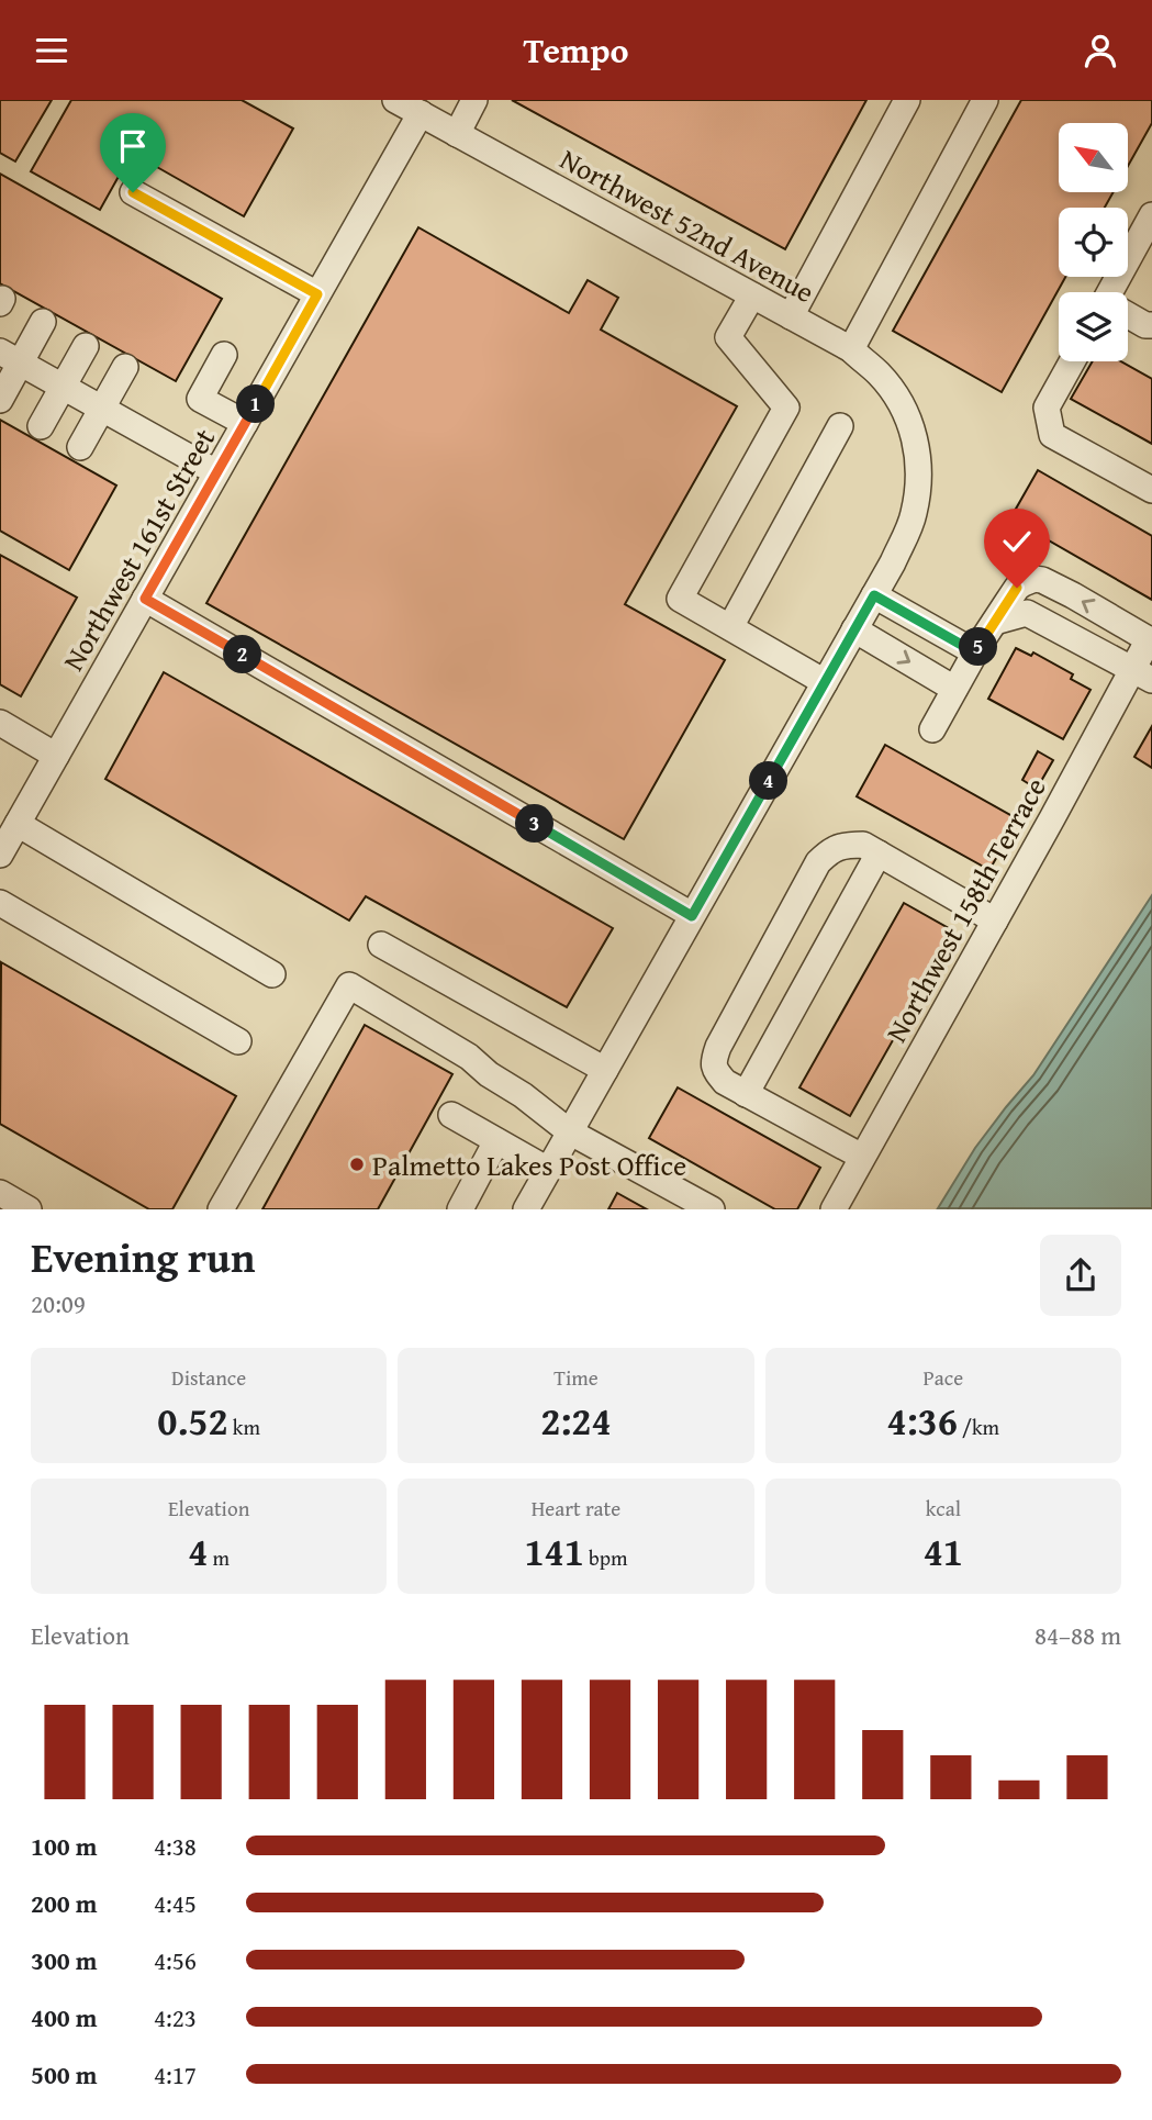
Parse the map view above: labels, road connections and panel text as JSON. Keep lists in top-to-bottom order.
{
  "streets": {
    "street": ["Northwest 52nd Avenue", "Northwest 161st Street", "Northwest 158th Terrace"]
  },
  "crossings": [
    ["Northwest 52nd Avenue", "Northwest 161st Street"]
  ],
  "places": ["Palmetto Lakes Post Office"],
  "north": "top left",
  "page": {
    "header": "Tempo",
    "pins": [
      "1",
      "5",
      "2",
      "4",
      "3"
    ],
    "heading": ["Evening run", "20:09"],
    "stats": [
      ["Distance", "0.52 km"],
      ["Time", "2:24"],
      ["Pace", "4:36 /km"],
      ["Elevation", "4 m"],
      ["Heart rate", "141 bpm"],
      ["kcal", "41"]
    ],
    "chart": ["Elevation", "84–88 m"],
    "list": [
      {
        "name": "100 m",
        "note": "4:38"
      },
      {
        "name": "200 m",
        "note": "4:45"
      },
      {
        "name": "300 m",
        "note": "4:56"
      },
      {
        "name": "400 m",
        "note": "4:23"
      },
      {
        "name": "500 m",
        "note": "4:17"
      }
    ]
  }
}
